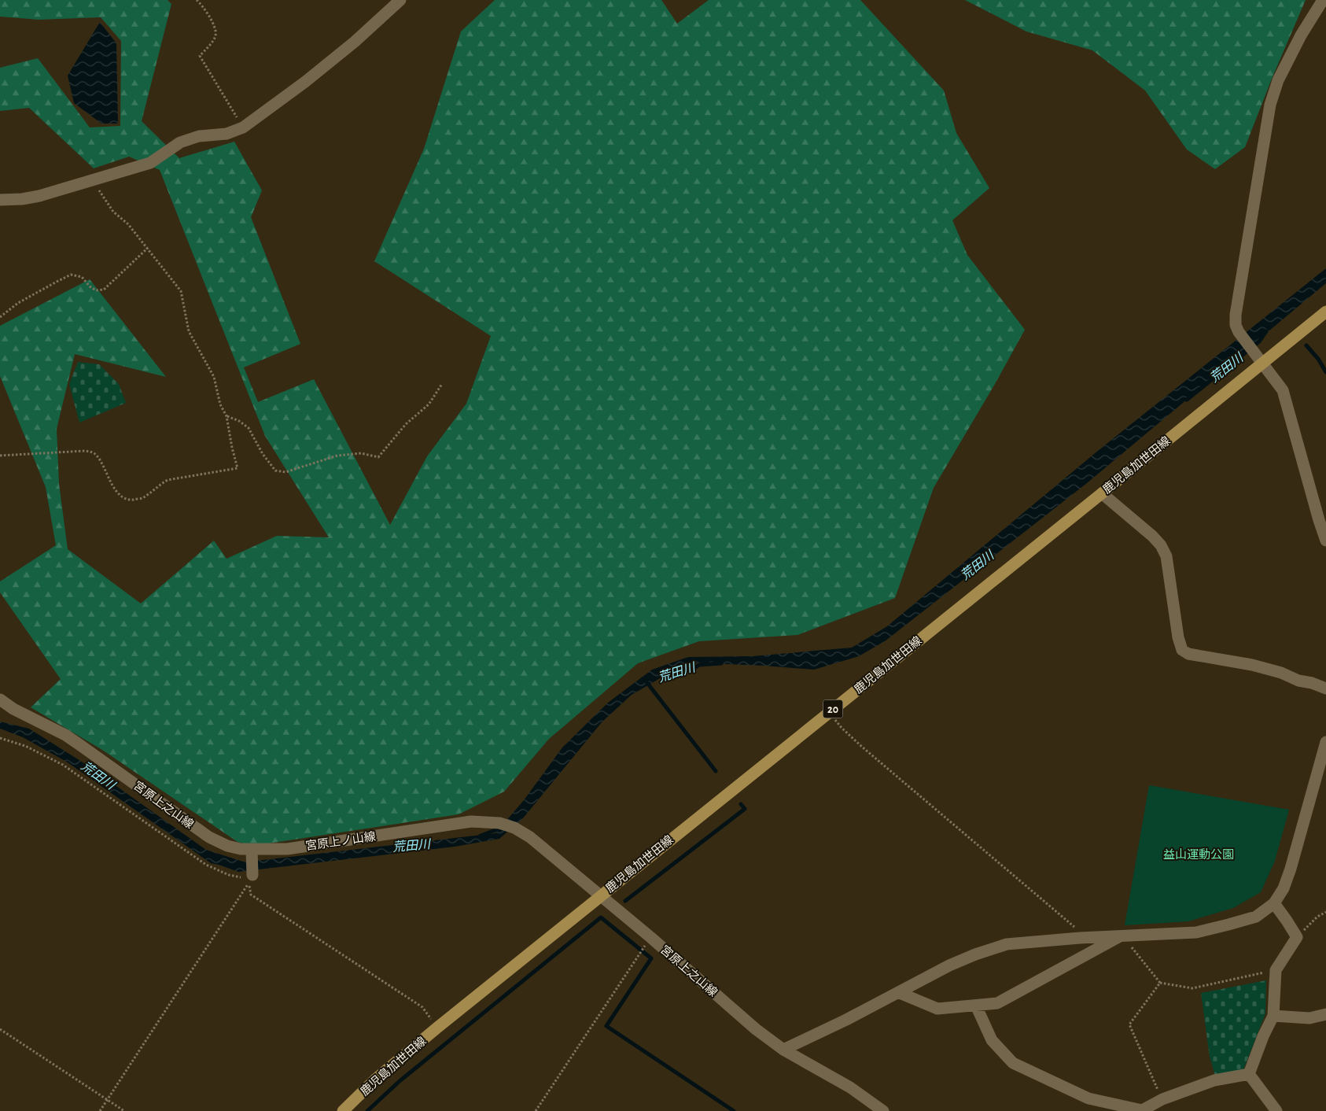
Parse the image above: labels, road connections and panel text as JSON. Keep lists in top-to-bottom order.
{
  "streets": {
    "main road": ["鹿児島加世田線", "20"],
    "street": ["宮原上之山線", "宮原上ノ山線"]
  },
  "crossings": [
    ["鹿児島加世田線", "宮原上之山線"],
    ["宮原上之山線", "宮原上ノ山線"]
  ],
  "water": ["荒田川"],
  "parks": ["益山運動公園"]
}
